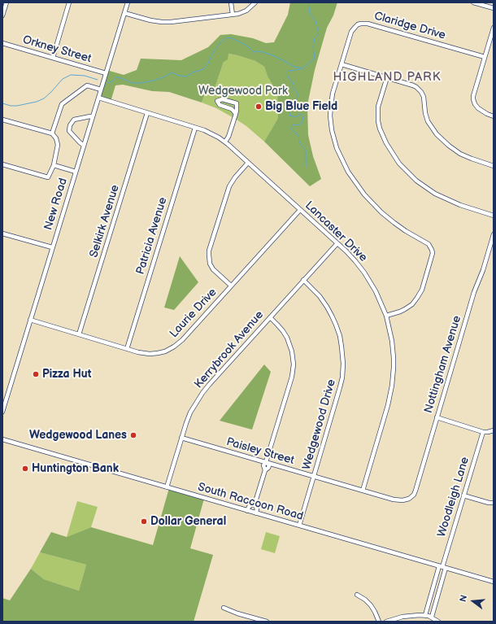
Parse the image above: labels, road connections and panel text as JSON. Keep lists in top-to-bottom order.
{
  "streets": {
    "street": [
      "Claridge Drive",
      "Orkney Street",
      "New Road",
      "Selkirk Avenue",
      "Lancaster Drive",
      "Patricia Avenue",
      "Laurie Drive",
      "Kerrybrook Avenue",
      "Nottingham Avenue",
      "Wedgewood Drive",
      "Paisley Street",
      "Woodleigh Lane",
      "South Raccoon Road"
    ]
  },
  "crossings": [
    ["Claridge Drive", "Lancaster Drive"],
    ["Orkney Street", "New Road"],
    ["New Road", "Lancaster Drive"],
    ["New Road", "Laurie Drive"],
    ["Selkirk Avenue", "Lancaster Drive"],
    ["Selkirk Avenue", "Laurie Drive"],
    ["Lancaster Drive", "Patricia Avenue"],
    ["Lancaster Drive", "Laurie Drive"],
    ["Lancaster Drive", "Kerrybrook Avenue"],
    ["Lancaster Drive", "Paisley Street"],
    ["Patricia Avenue", "Laurie Drive"],
    ["Kerrybrook Avenue", "Wedgewood Drive"],
    ["Kerrybrook Avenue", "Paisley Street"],
    ["Kerrybrook Avenue", "South Raccoon Road"],
    ["Nottingham Avenue", "Paisley Street"],
    ["Wedgewood Drive", "Paisley Street"],
    ["Wedgewood Drive", "South Raccoon Road"],
    ["Woodleigh Lane", "South Raccoon Road"]
  ],
  "districts": ["HIGHLAND PARK"],
  "parks": ["Wedgewood Park"],
  "places": [
    "Big Blue Field",
    "Pizza Hut",
    "Wedgewood Lanes",
    "Huntington Bank",
    "Dollar General"
  ],
  "north": "left"
}
